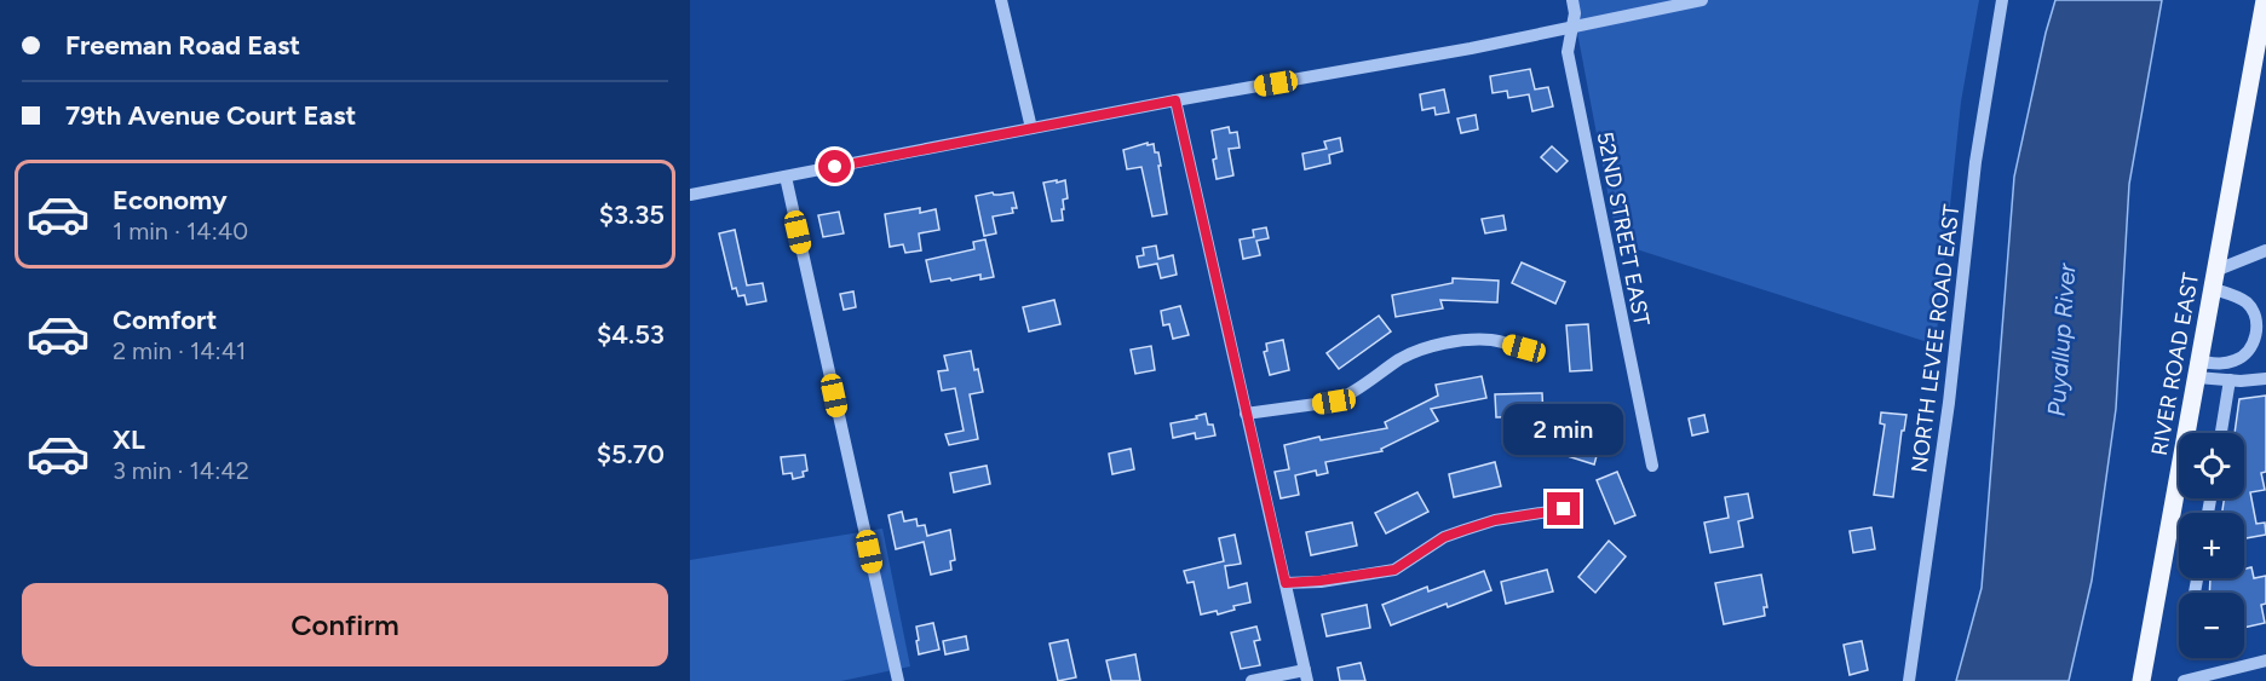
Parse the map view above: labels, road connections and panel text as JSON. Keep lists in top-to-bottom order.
{
  "streets": {
    "main road": ["RIVER ROAD EAST"],
    "street": ["52ND STREET EAST", "NORTH LEVEE ROAD EAST"]
  },
  "water": ["Puyallup River"],
  "page": {
    "banner": ["Freeman Road East", "79th Avenue Court East"],
    "list": [
      {
        "name": "Economy",
        "note": "1 min · 14:40",
        "value": "$3.35"
      },
      {
        "name": "Comfort",
        "note": "2 min · 14:41",
        "value": "$4.53"
      },
      {
        "name": "XL",
        "note": "3 min · 14:42",
        "value": "$5.70"
      }
    ],
    "bubble": "2 min",
    "map_buttons": ["+", "−"],
    "buttons": "Confirm"
  }
}
